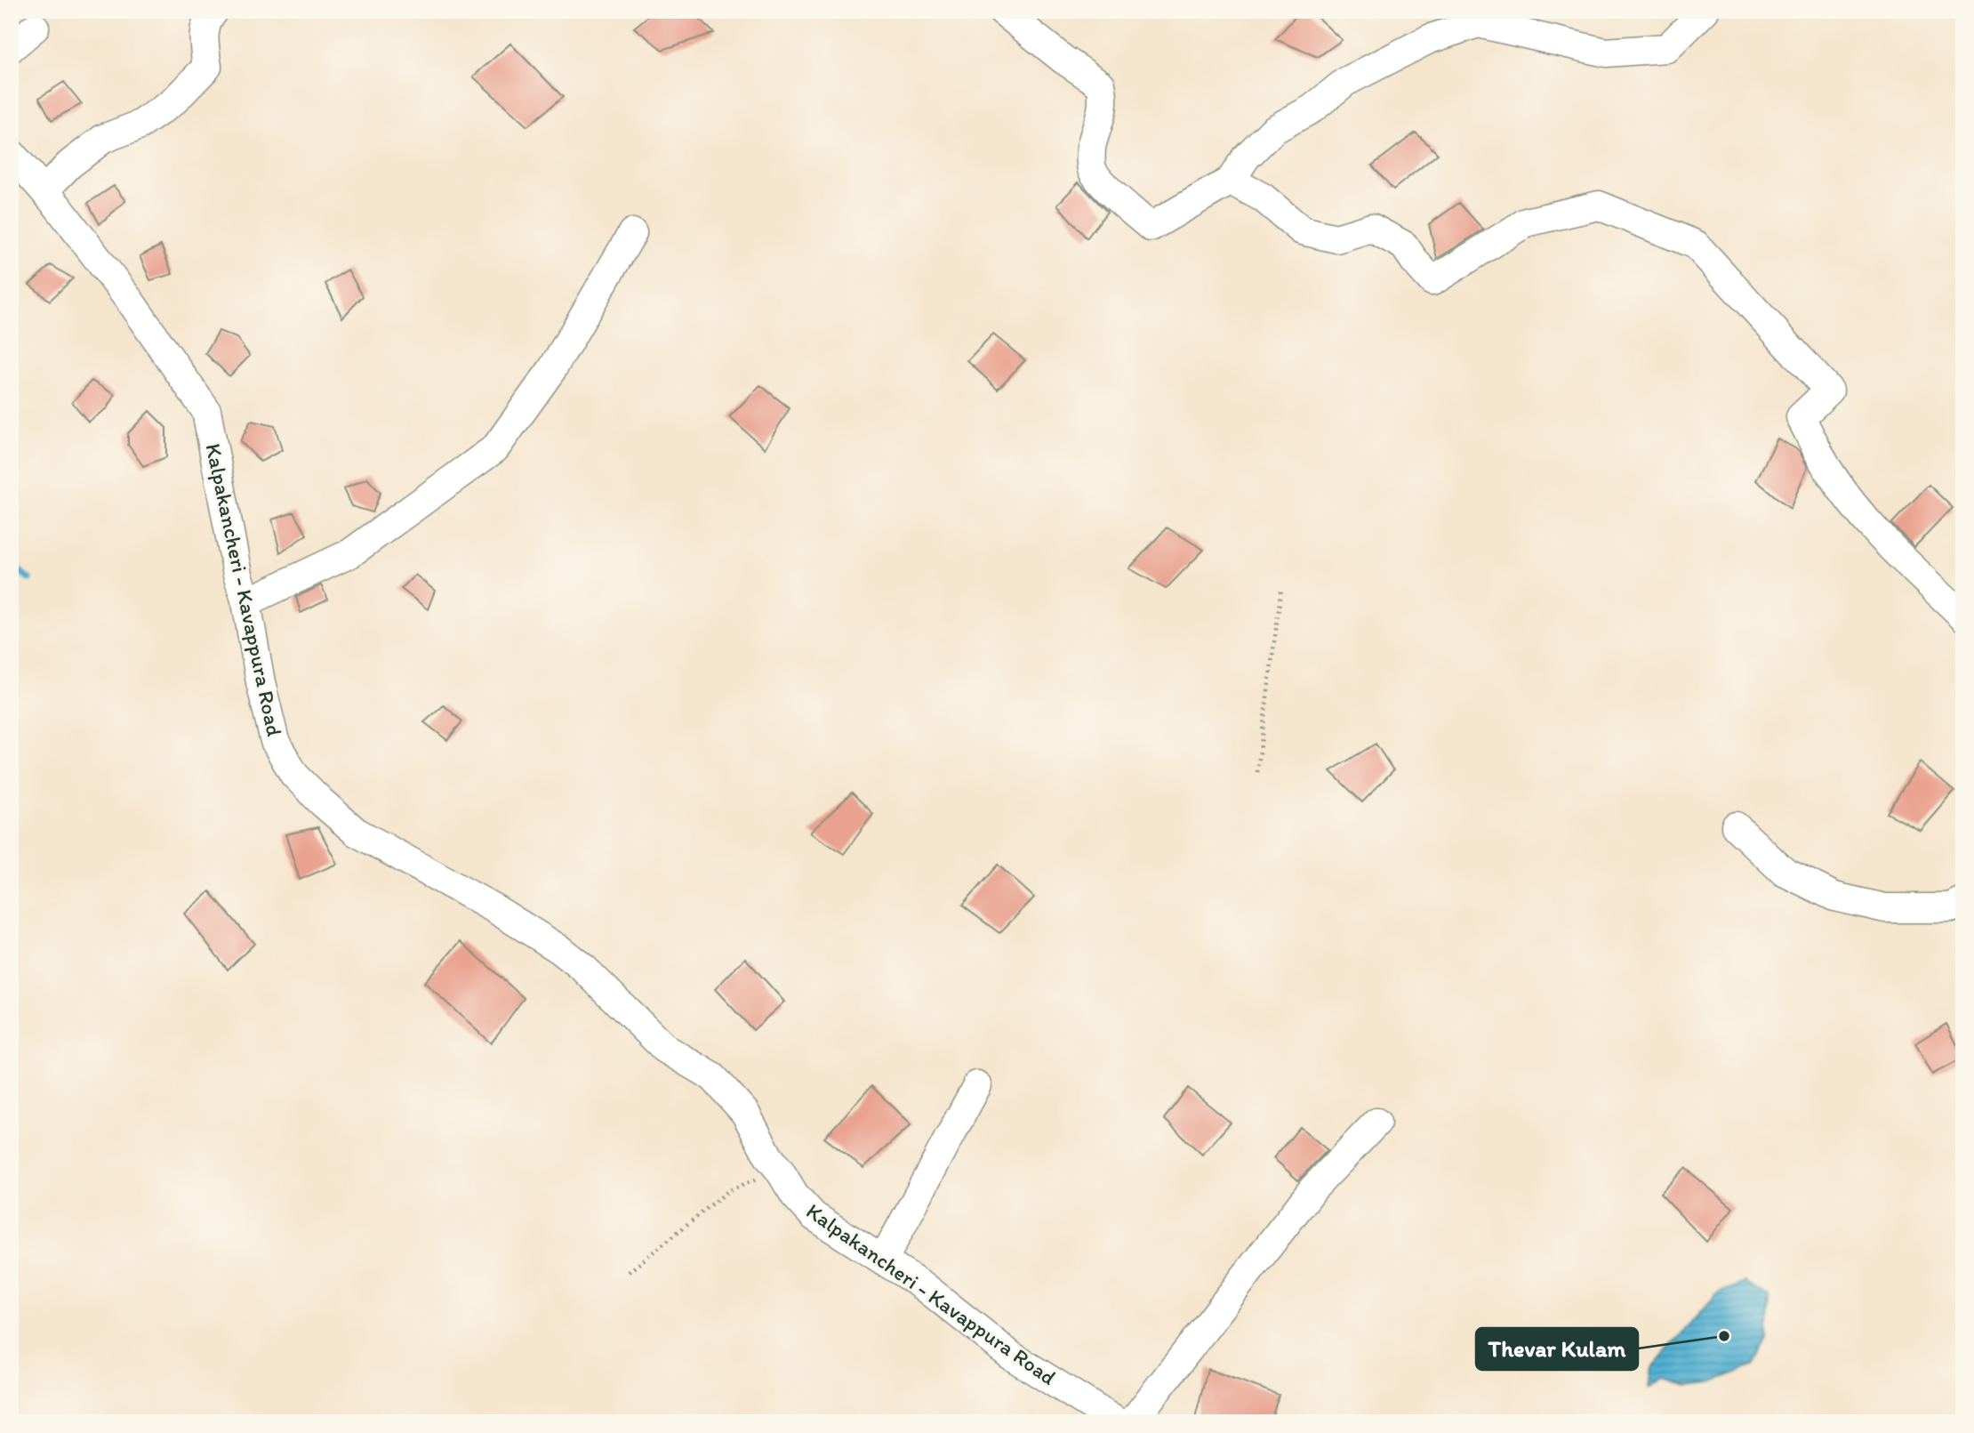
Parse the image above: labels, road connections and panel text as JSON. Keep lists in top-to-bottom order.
{
  "streets": {
    "street": ["Kalpakancheri - Kavappura Road"]
  },
  "places": ["Thevar Kulam"]
}
